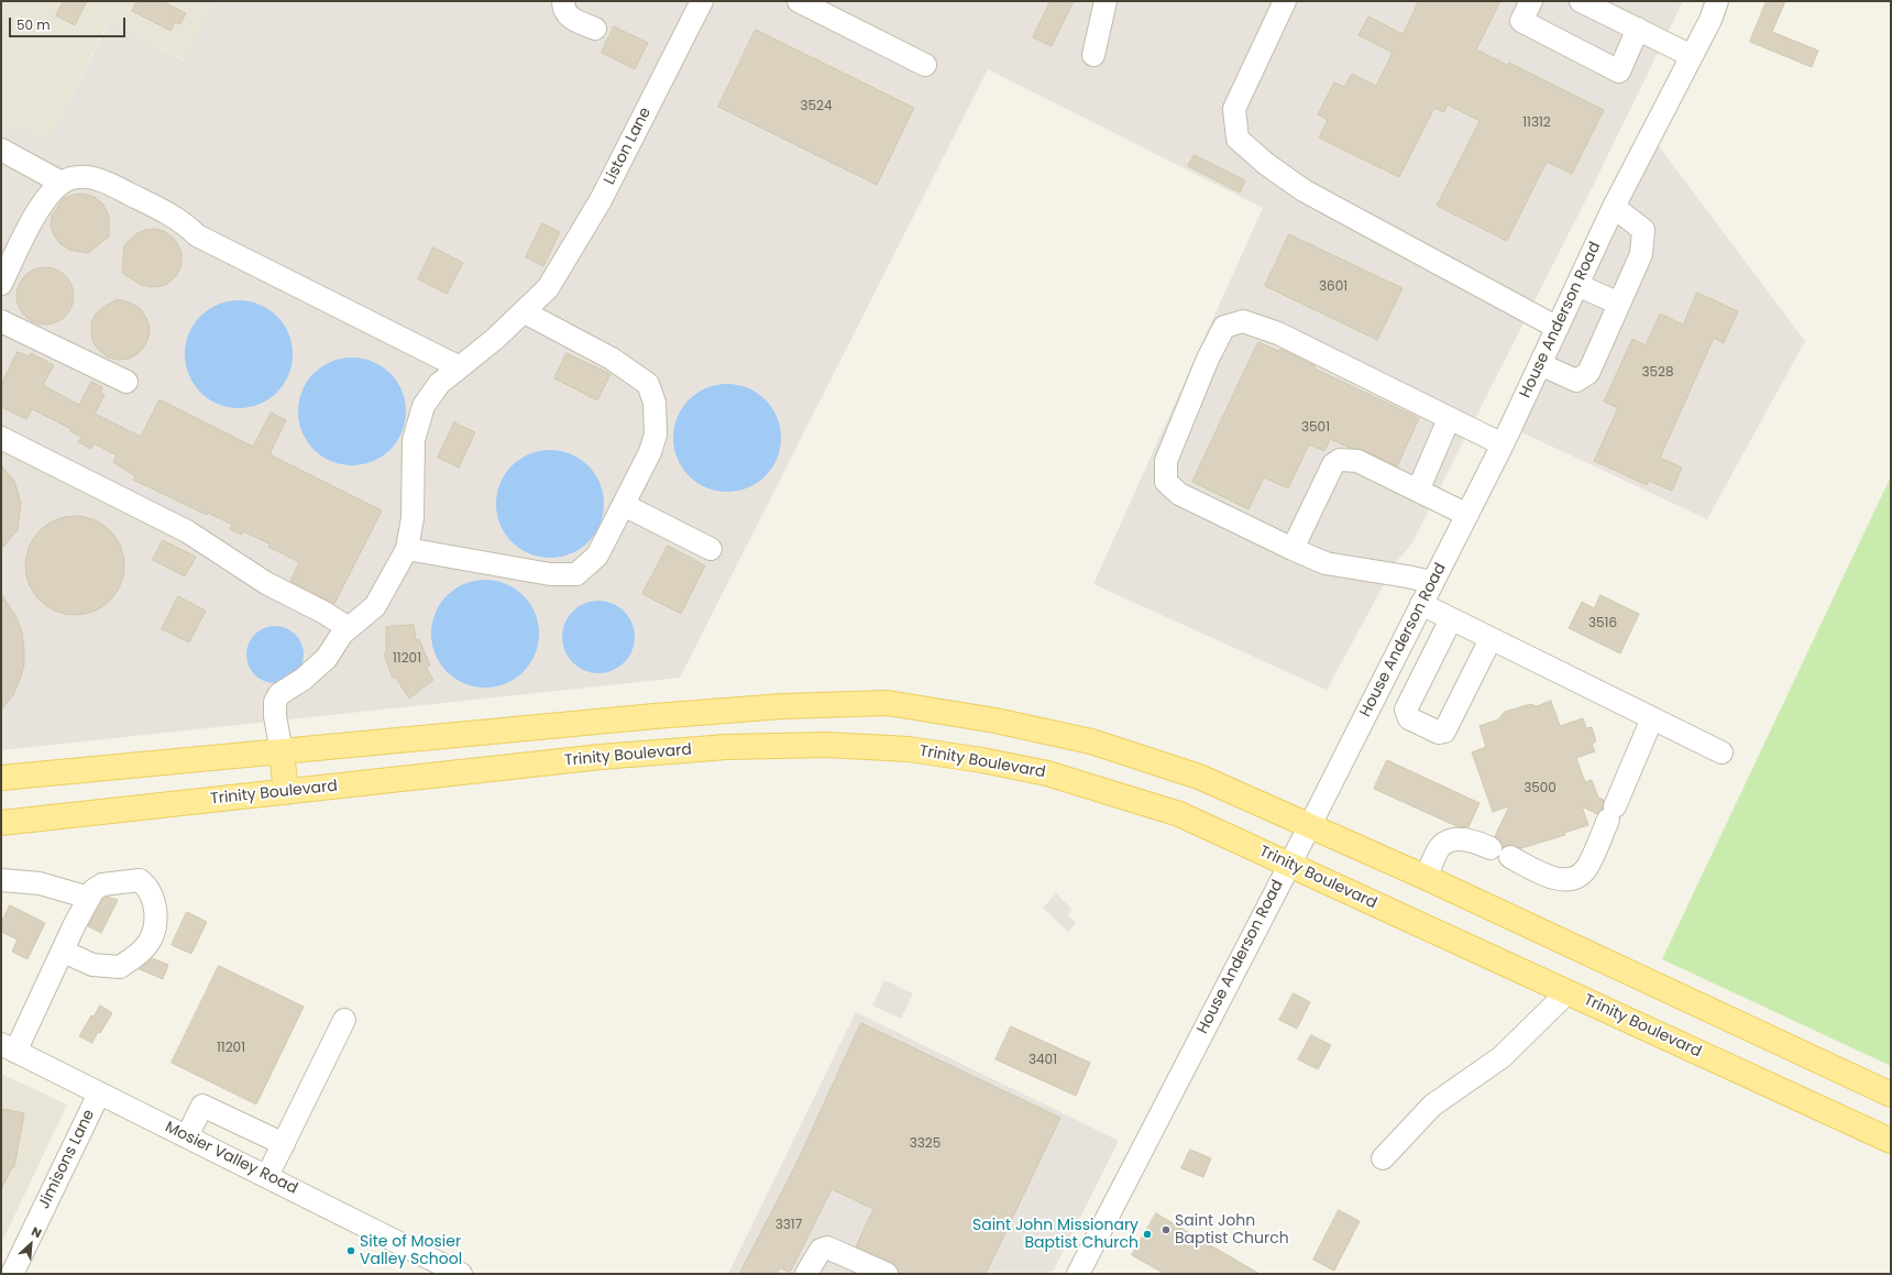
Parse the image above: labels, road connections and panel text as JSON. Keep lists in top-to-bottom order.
{
  "streets": {
    "main road": ["Trinity Boulevard"],
    "street": [
      "Liston Lane",
      "House Anderson Road",
      "Mosier Valley Road",
      "Jimisons Lane"
    ]
  },
  "crossings": [
    ["House Anderson Road", "Trinity Boulevard"],
    ["Mosier Valley Road", "Jimisons Lane"]
  ],
  "places": ["Saint John Baptist Church", "Saint John Missionary Baptist Church", "Site of Mosier Valley School"],
  "house_numbers": [
    "3524",
    "11312",
    "3601",
    "3528",
    "3501",
    "3516",
    "11201",
    "3500",
    "11201",
    "3401",
    "3325",
    "3317"
  ],
  "scale_bar": "50 m",
  "north": "top right"
}
